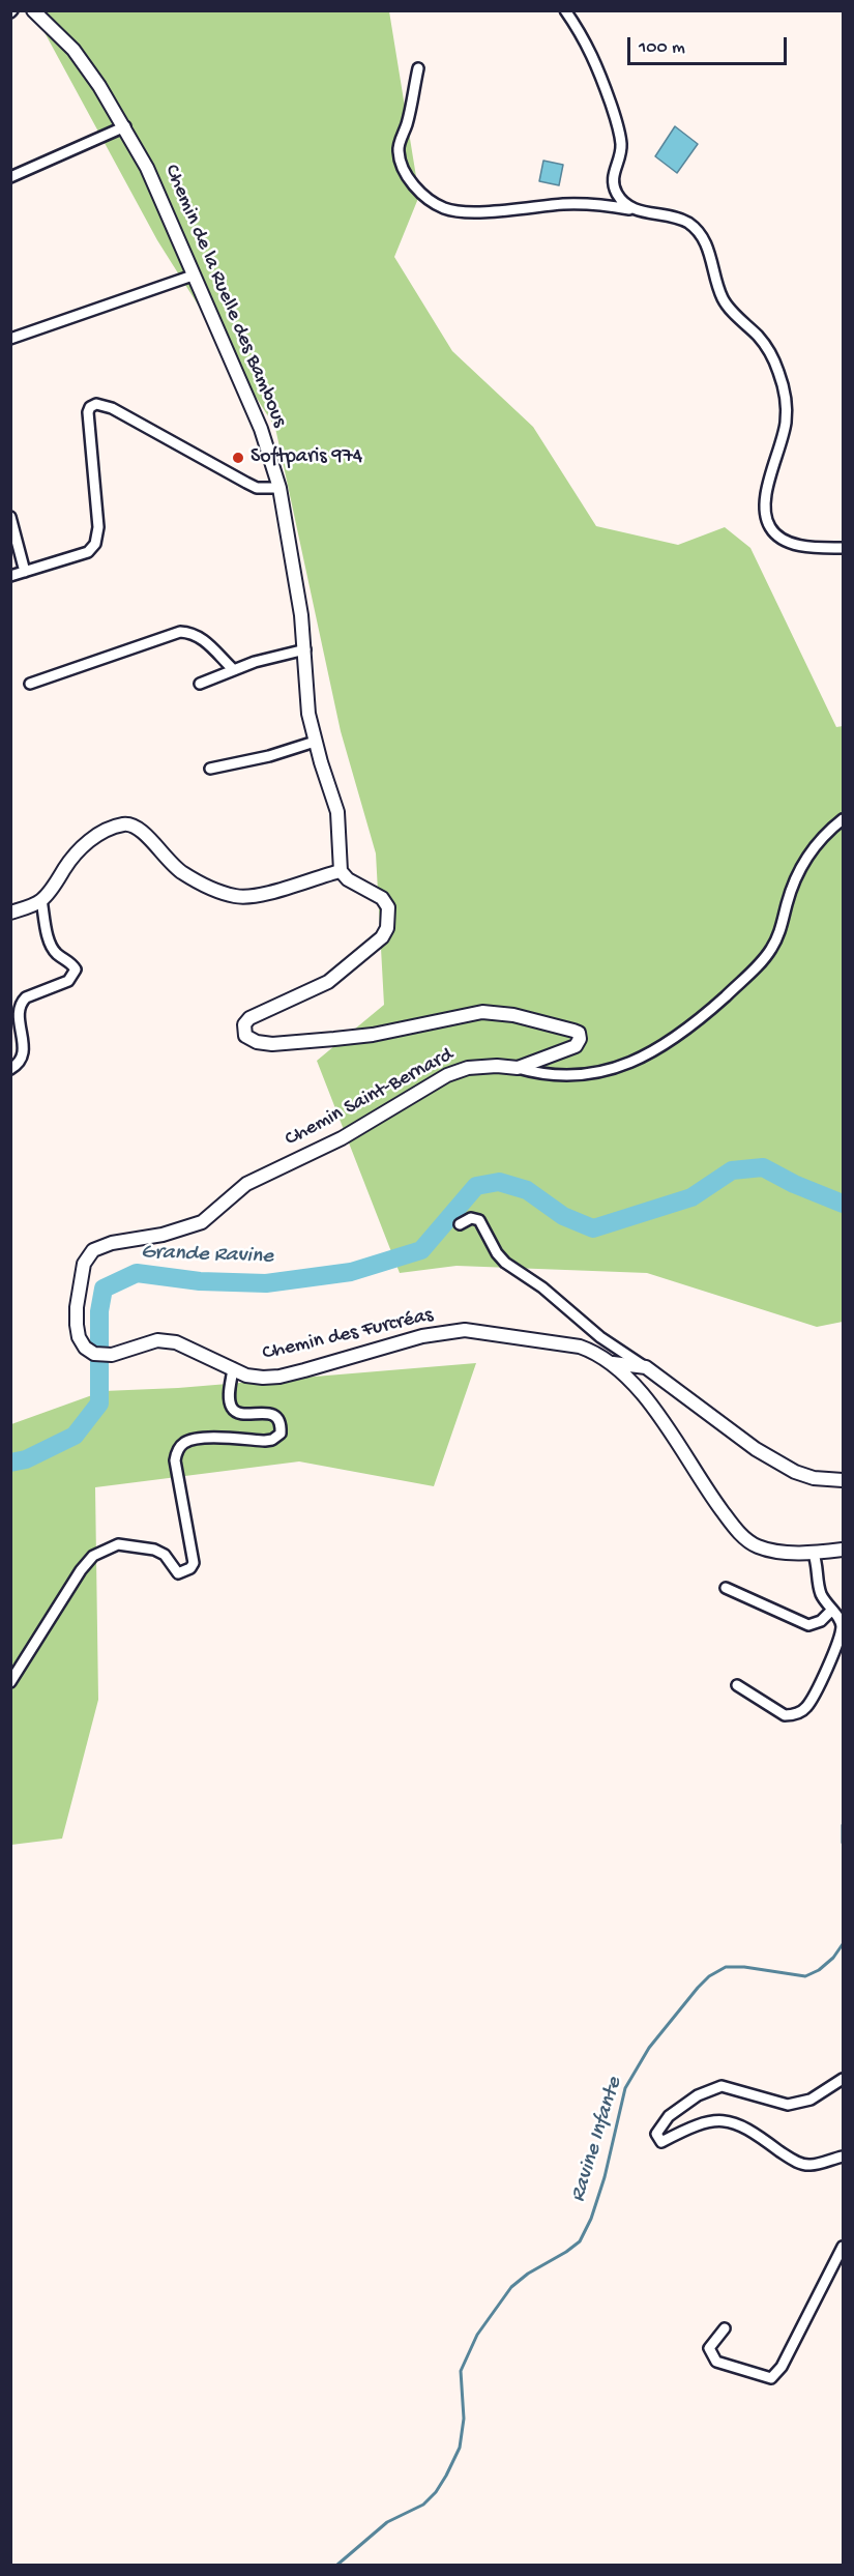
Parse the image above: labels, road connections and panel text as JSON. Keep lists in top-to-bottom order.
{
  "streets": {
    "street": ["Chemin de la Ruelle des Bambous", "Chemin Saint-Bernard", "Chemin des Furcréas"]
  },
  "crossings": [
    ["Chemin Saint-Bernard", "Chemin des Furcréas"]
  ],
  "water": ["Grande Ravine", "Ravine Infante"],
  "places": ["Softparis 974"],
  "scale_bar": "100 m"
}
